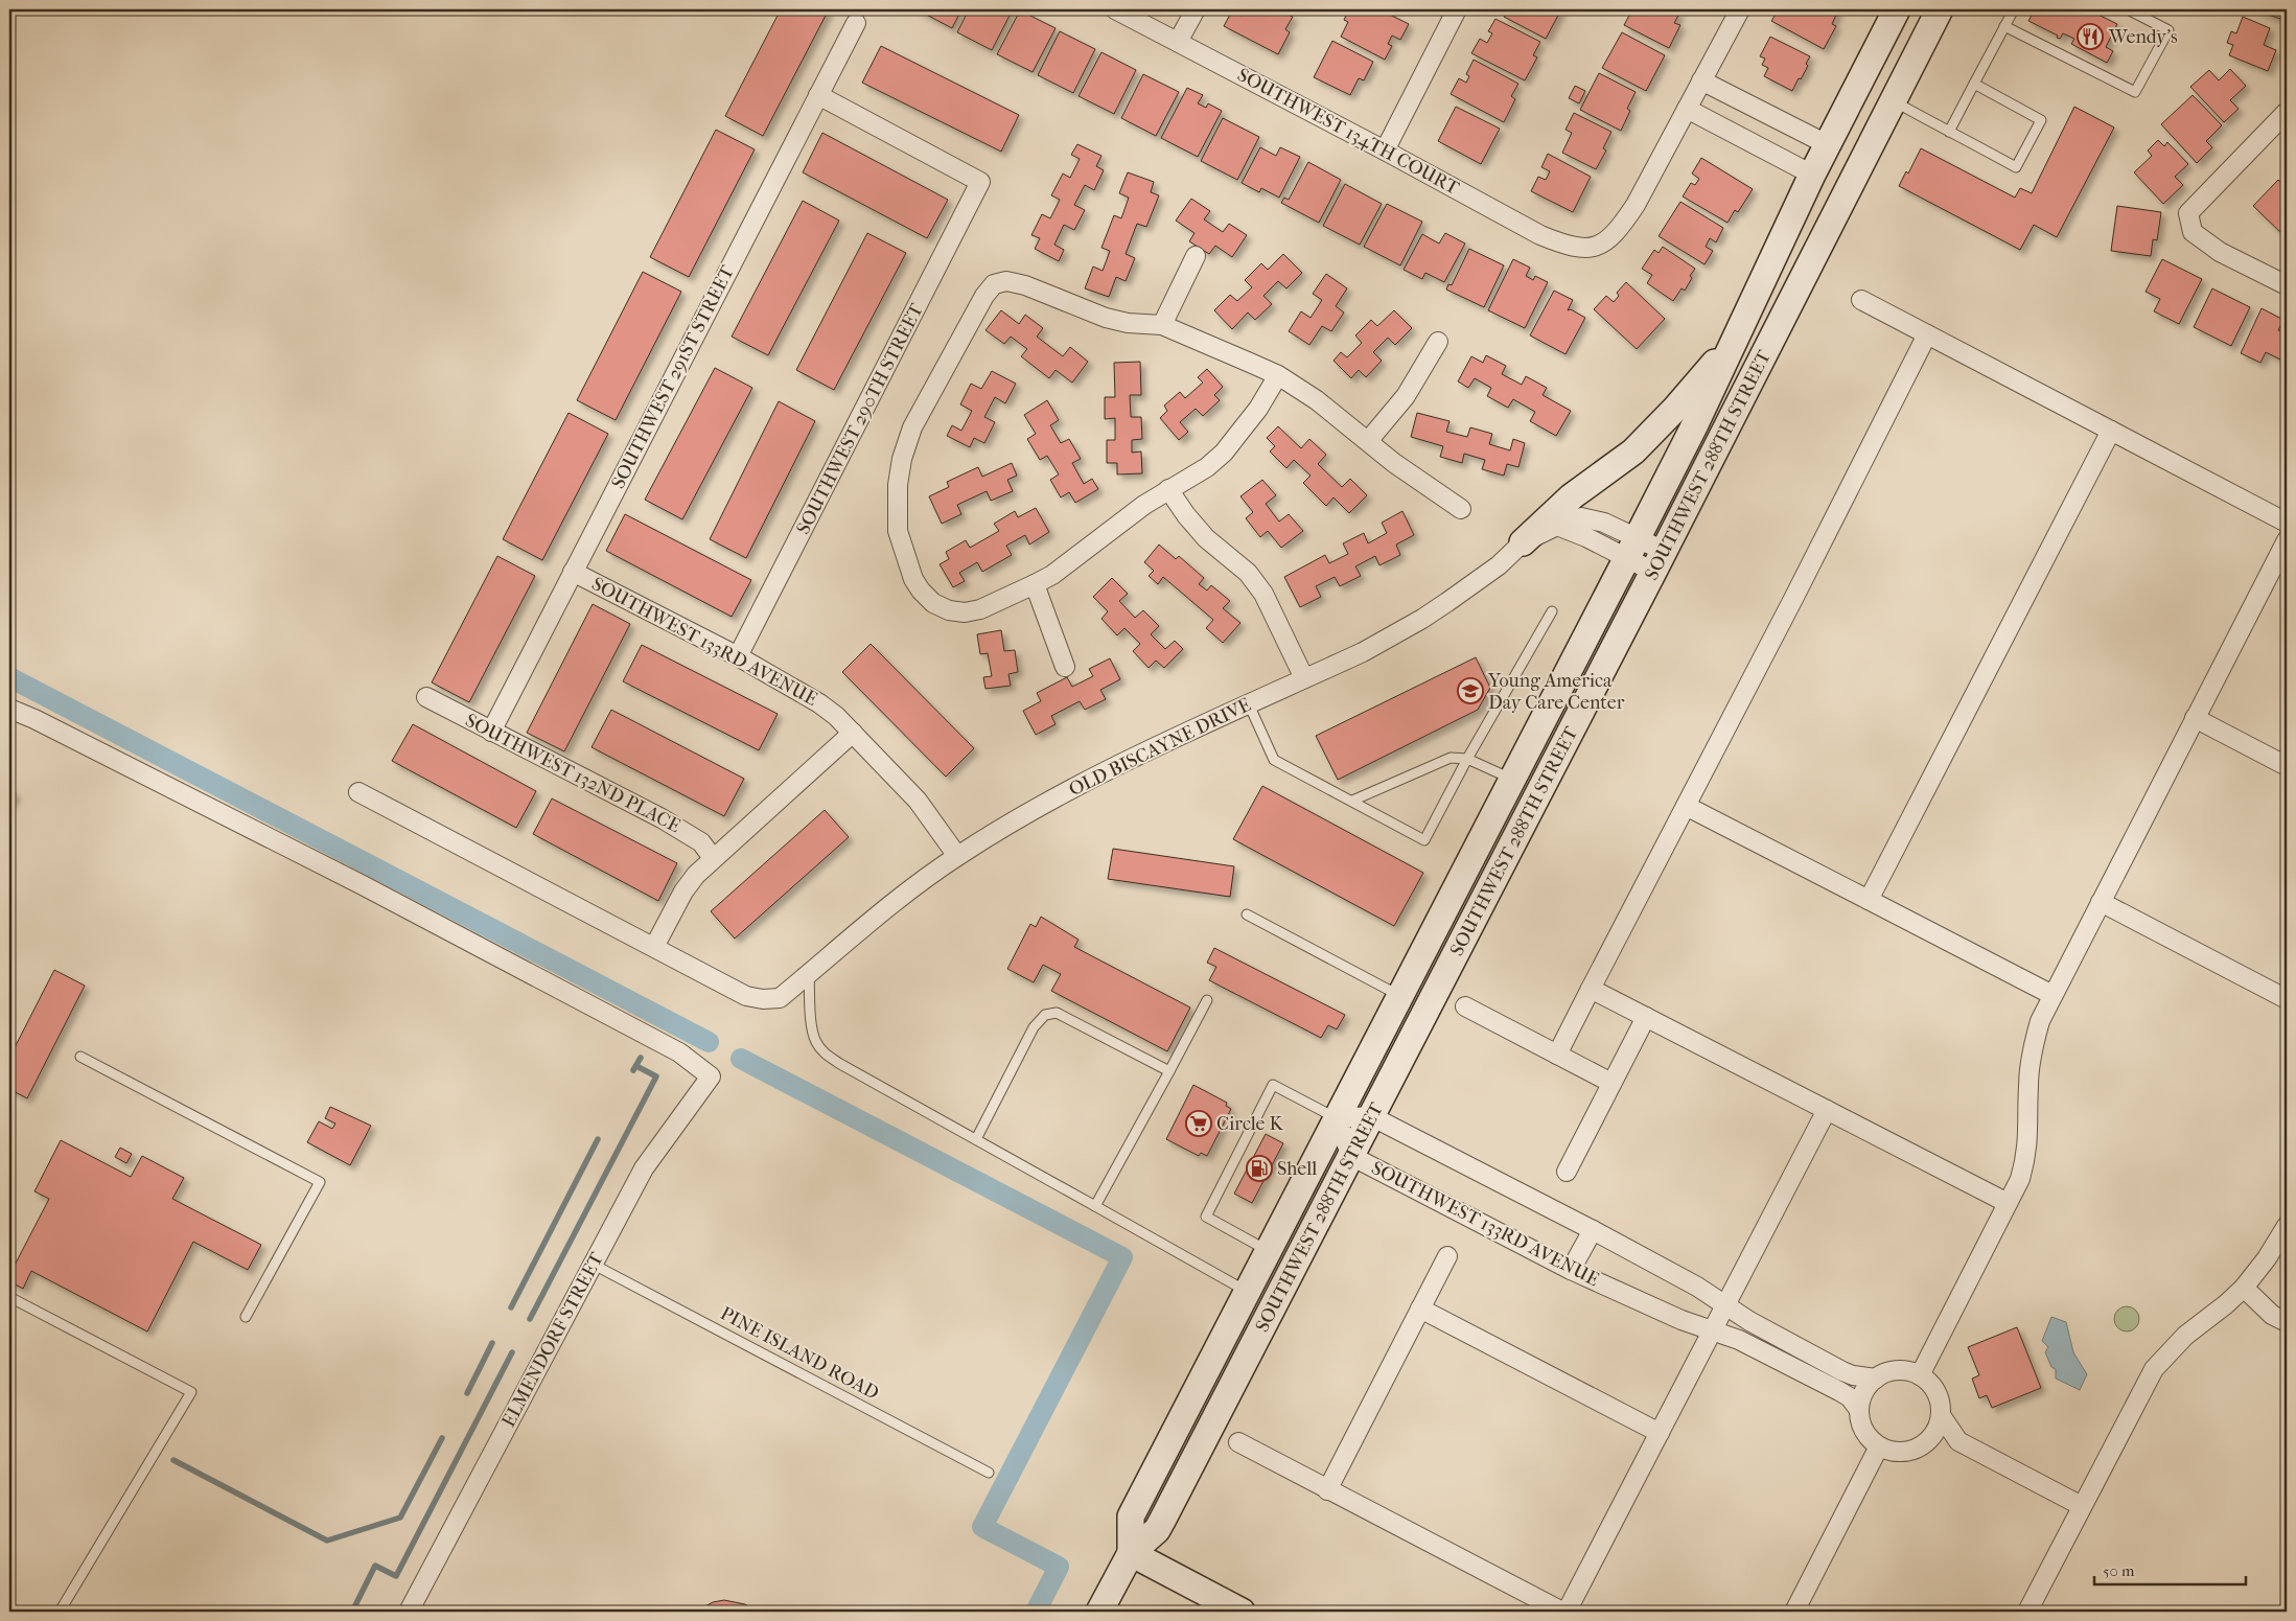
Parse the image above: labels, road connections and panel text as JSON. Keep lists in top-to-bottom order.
{
  "streets": {
    "main road": ["SOUTHWEST 288TH STREET"],
    "street": [
      "SOUTHWEST 134TH COURT",
      "SOUTHWEST 291ST STREET",
      "SOUTHWEST 290TH STREET",
      "SOUTHWEST 133RD AVENUE",
      "OLD BISCAYNE DRIVE",
      "SOUTHWEST 132ND PLACE",
      "ELMENDORF STREET"
    ],
    "lane": ["PINE ISLAND ROAD"]
  },
  "crossings": [
    ["SOUTHWEST 291ST STREET", "SOUTHWEST 290TH STREET"],
    ["SOUTHWEST 291ST STREET", "SOUTHWEST 133RD AVENUE"],
    ["SOUTHWEST 291ST STREET", "SOUTHWEST 132ND PLACE"],
    ["SOUTHWEST 290TH STREET", "SOUTHWEST 133RD AVENUE"],
    ["SOUTHWEST 288TH STREET", "SOUTHWEST 133RD AVENUE"],
    ["SOUTHWEST 288TH STREET", "OLD BISCAYNE DRIVE"],
    ["SOUTHWEST 133RD AVENUE", "OLD BISCAYNE DRIVE"],
    ["ELMENDORF STREET", "PINE ISLAND ROAD"]
  ],
  "places": {
    "restaurant": ["Wendy's"],
    "school or university": ["Young America Day Care Center"],
    "supermarket": ["Circle K"],
    "fuel station": ["Shell"]
  },
  "scale_bar": "50 m"
}
